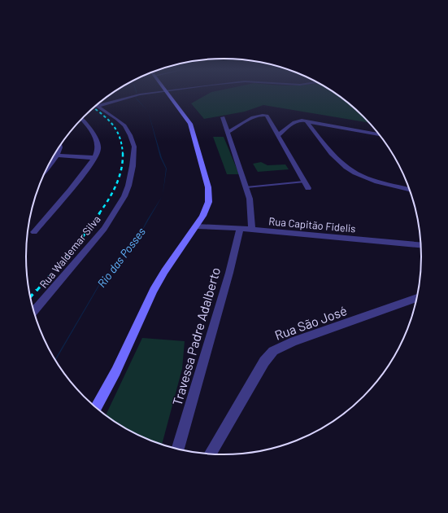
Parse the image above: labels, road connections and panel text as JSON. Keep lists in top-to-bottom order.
{
  "streets": {
    "street": [
      "Rua Capitão Fidelis",
      "Rua Waldemar Silva",
      "Rua São José",
      "Travessa Padre Adalberto"
    ]
  },
  "crossings": [
    ["Rua Capitão Fidelis", "Travessa Padre Adalberto"]
  ],
  "water": ["Rio das Posses"]
}
